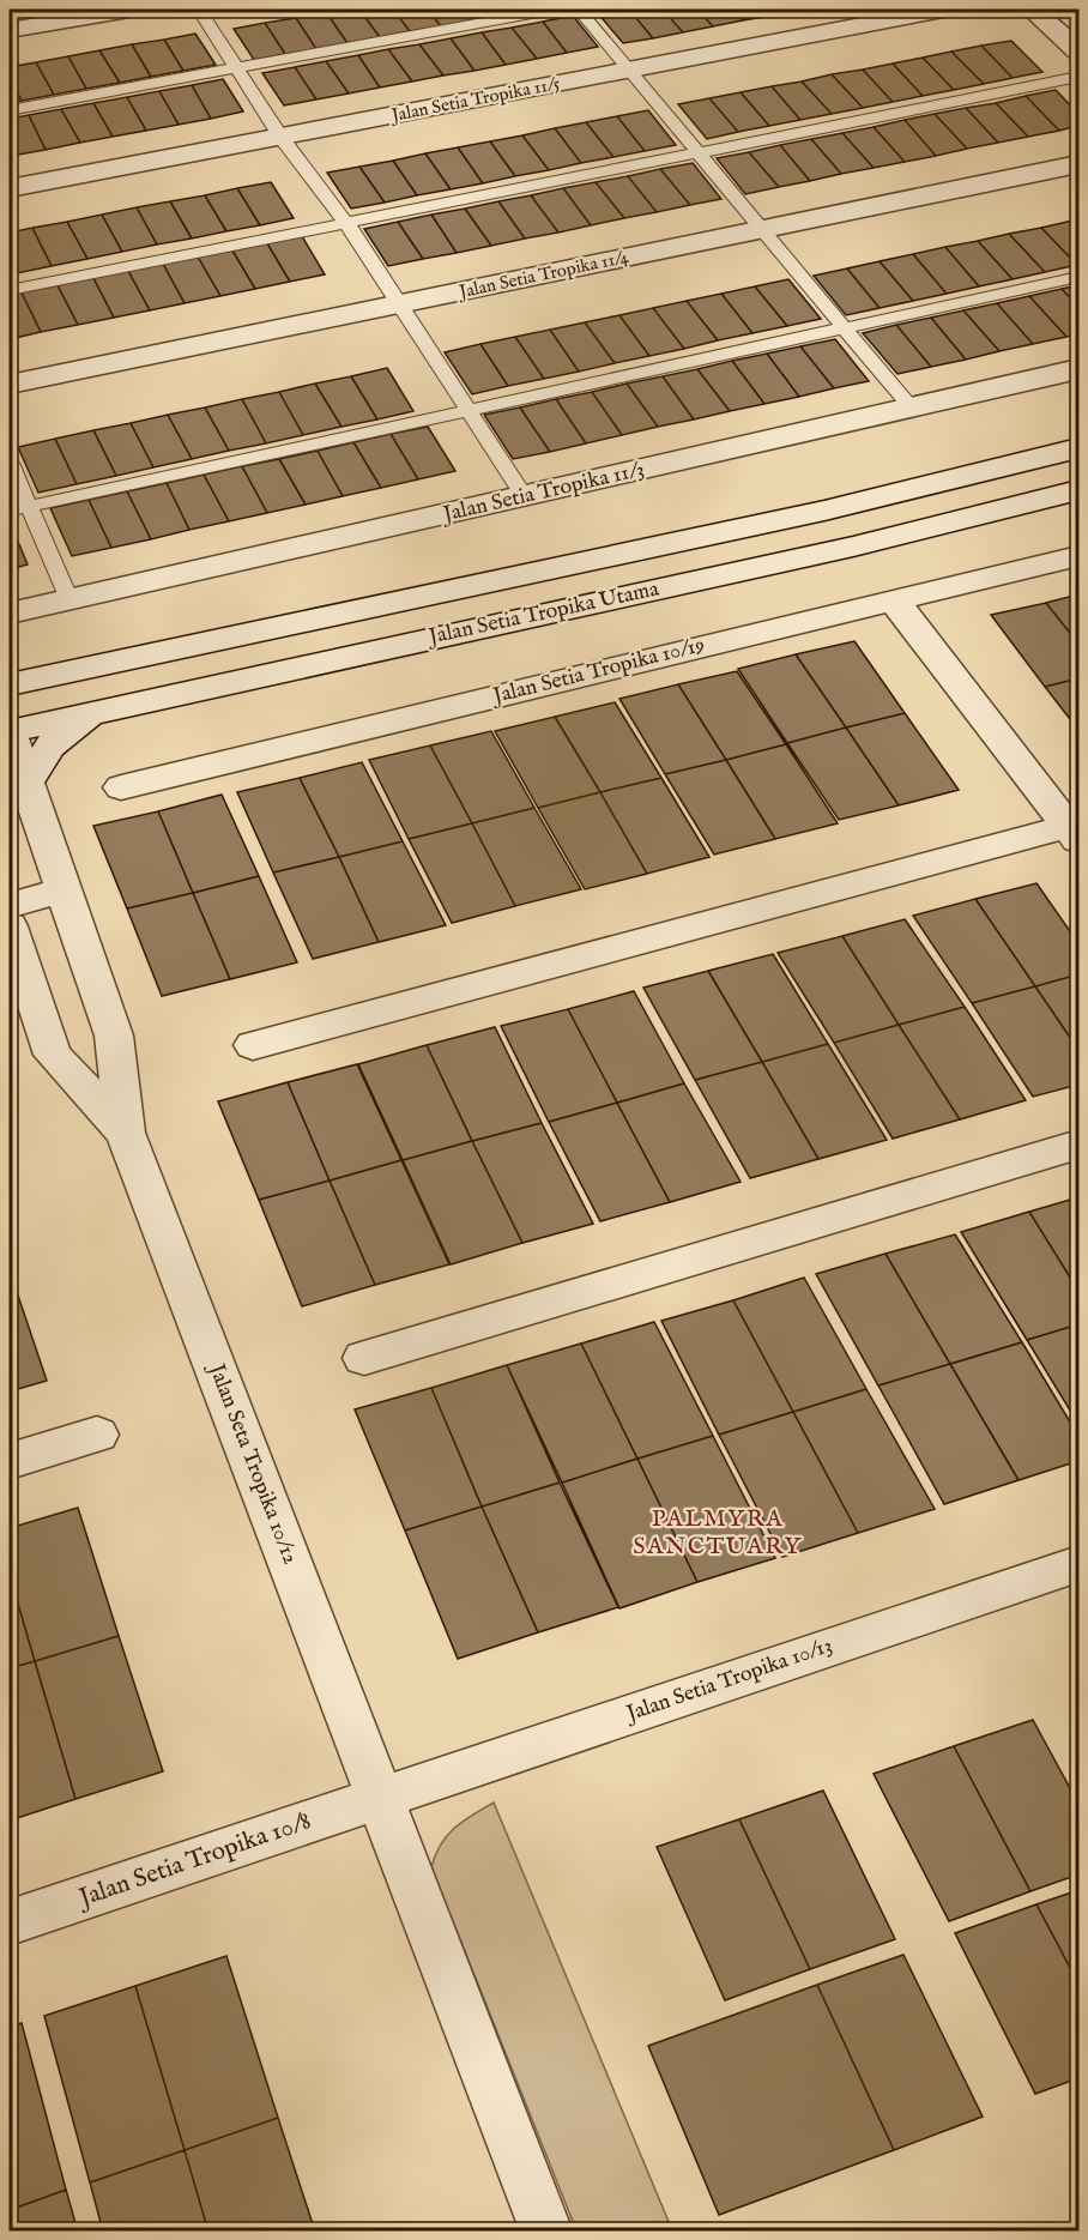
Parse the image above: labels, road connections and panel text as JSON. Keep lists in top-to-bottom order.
{
  "streets": {
    "street": [
      "Jalan Setia Tropika 11/5",
      "Jalan Setia Tropika 11/4",
      "Jalan Setia Tropika 11/3",
      "Jalan Setia Tropika Utama",
      "Jalan Setia Tropika 10/19",
      "Jalan Seta Tropika 10/12",
      "Jalan Setia Tropika 10/13",
      "Jalan Setia Tropika 10/8"
    ]
  },
  "crossings": [
    ["Jalan Setia Tropika Utama", "Jalan Seta Tropika 10/12"],
    ["Jalan Seta Tropika 10/12", "Jalan Setia Tropika 10/13"],
    ["Jalan Seta Tropika 10/12", "Jalan Setia Tropika 10/8"],
    ["Jalan Setia Tropika 10/13", "Jalan Setia Tropika 10/8"]
  ],
  "districts": ["PALMYRA SANCTUARY"]
}
